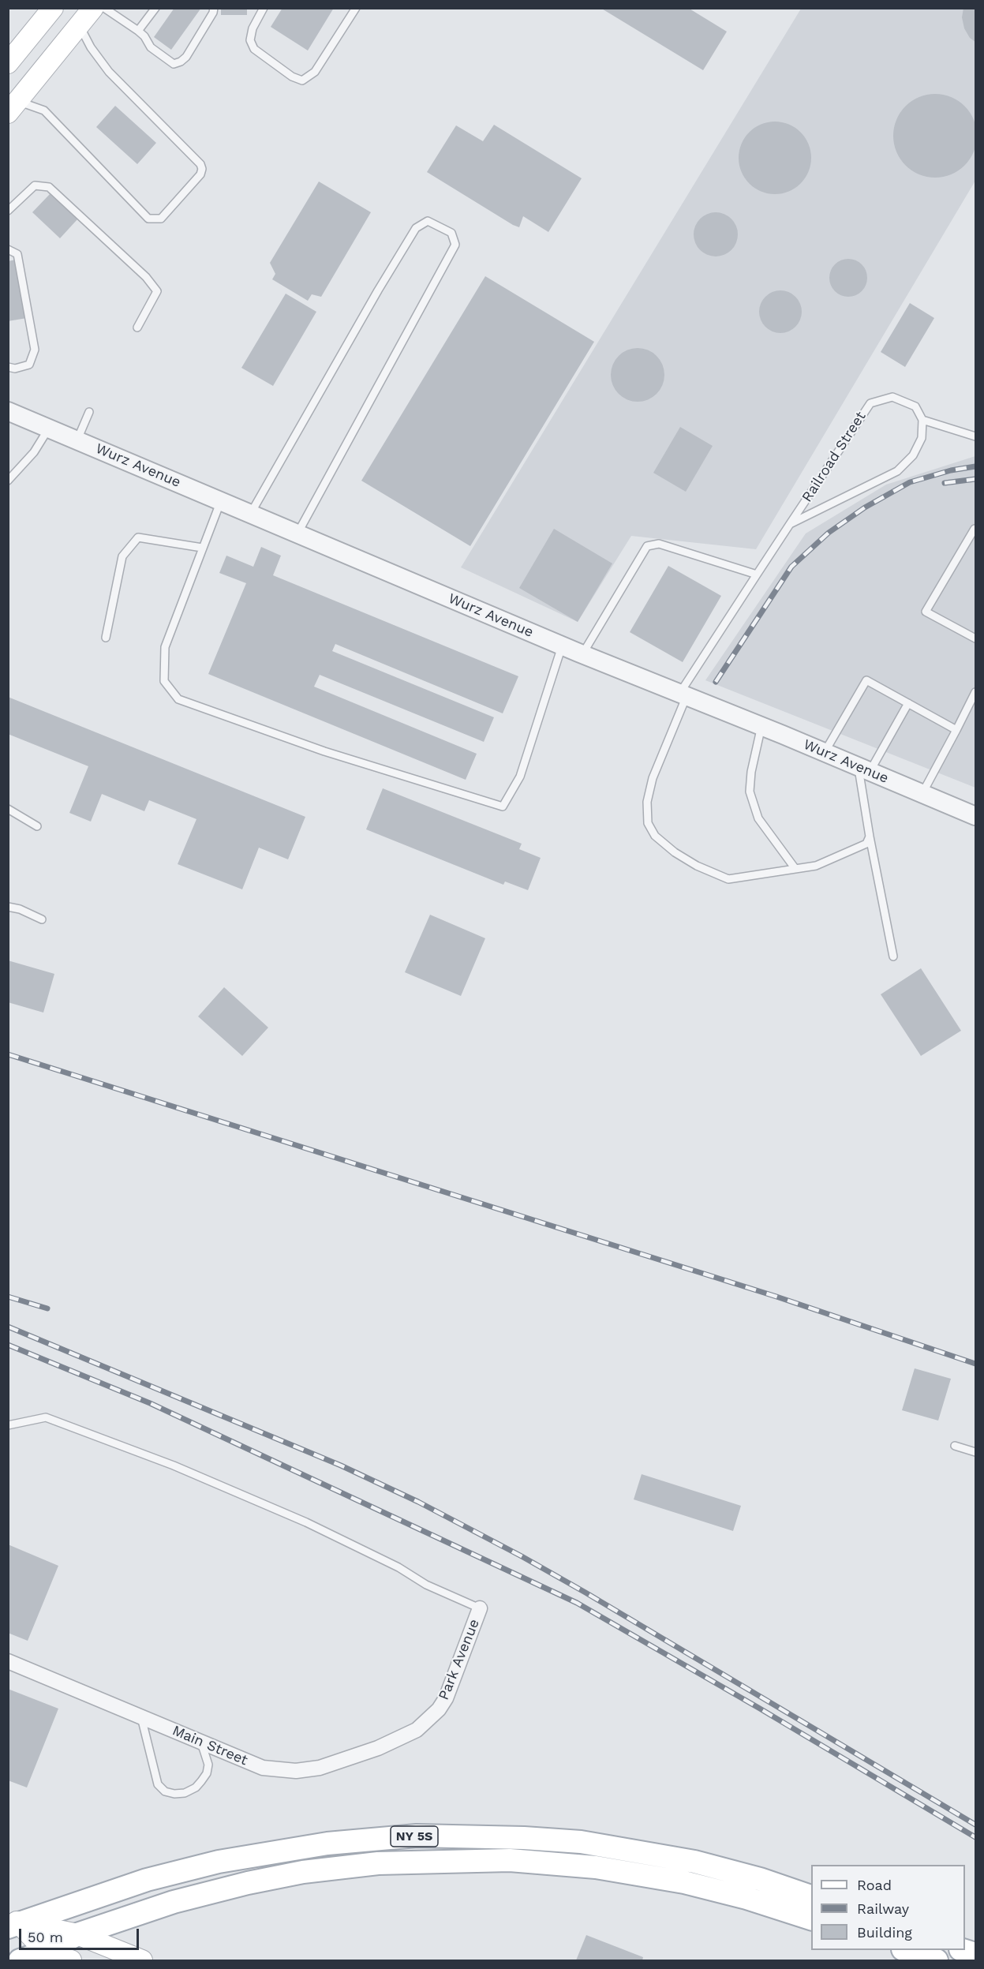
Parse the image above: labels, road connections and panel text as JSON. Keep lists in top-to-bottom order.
{
  "streets": {
    "main road": ["NY 5S"],
    "street": ["Wurz Avenue", "Park Avenue", "Main Street"],
    "lane": ["Railroad Street"]
  },
  "crossings": [
    ["Railroad Street", "Wurz Avenue"],
    ["Park Avenue", "Main Street"]
  ],
  "legend": ["Road", "Railway", "Building"],
  "scale_bar": "50 m"
}
